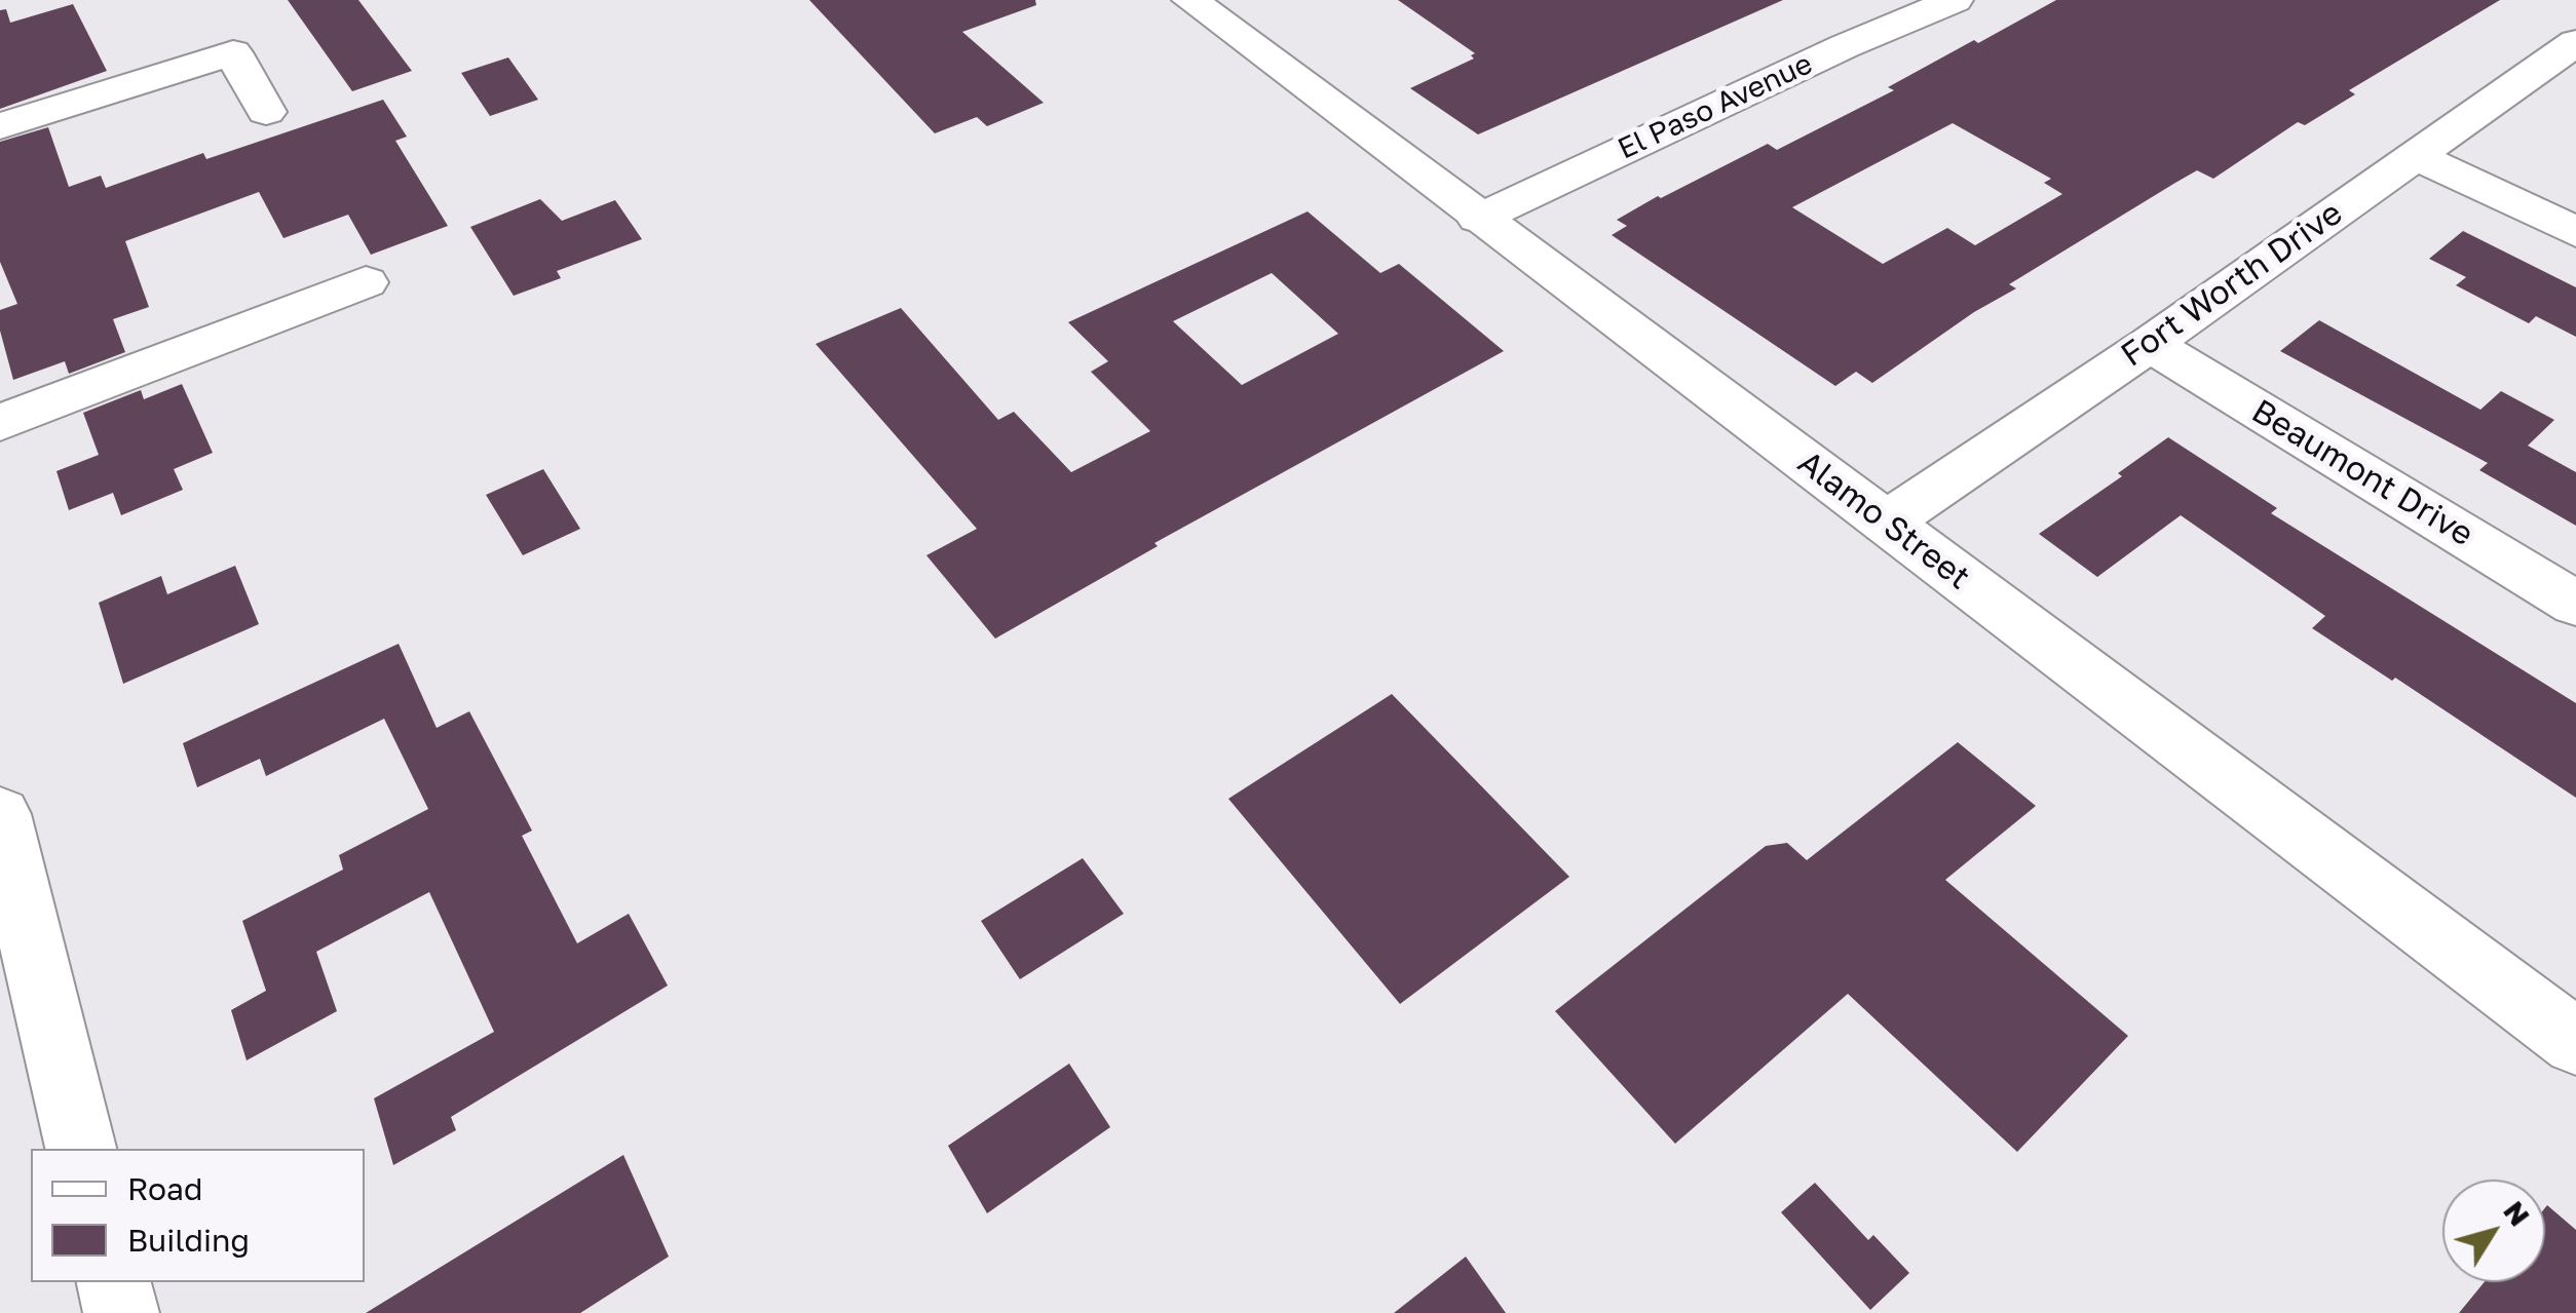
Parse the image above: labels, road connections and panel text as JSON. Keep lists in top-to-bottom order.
{
  "streets": {
    "street": [
      "El Paso Avenue",
      "Fort Worth Drive",
      "Beaumont Drive",
      "Alamo Street"
    ]
  },
  "crossings": [
    ["El Paso Avenue", "Alamo Street"],
    ["Fort Worth Drive", "Beaumont Drive"],
    ["Fort Worth Drive", "Alamo Street"]
  ],
  "legend": ["Road", "Building"],
  "north": "top right"
}
